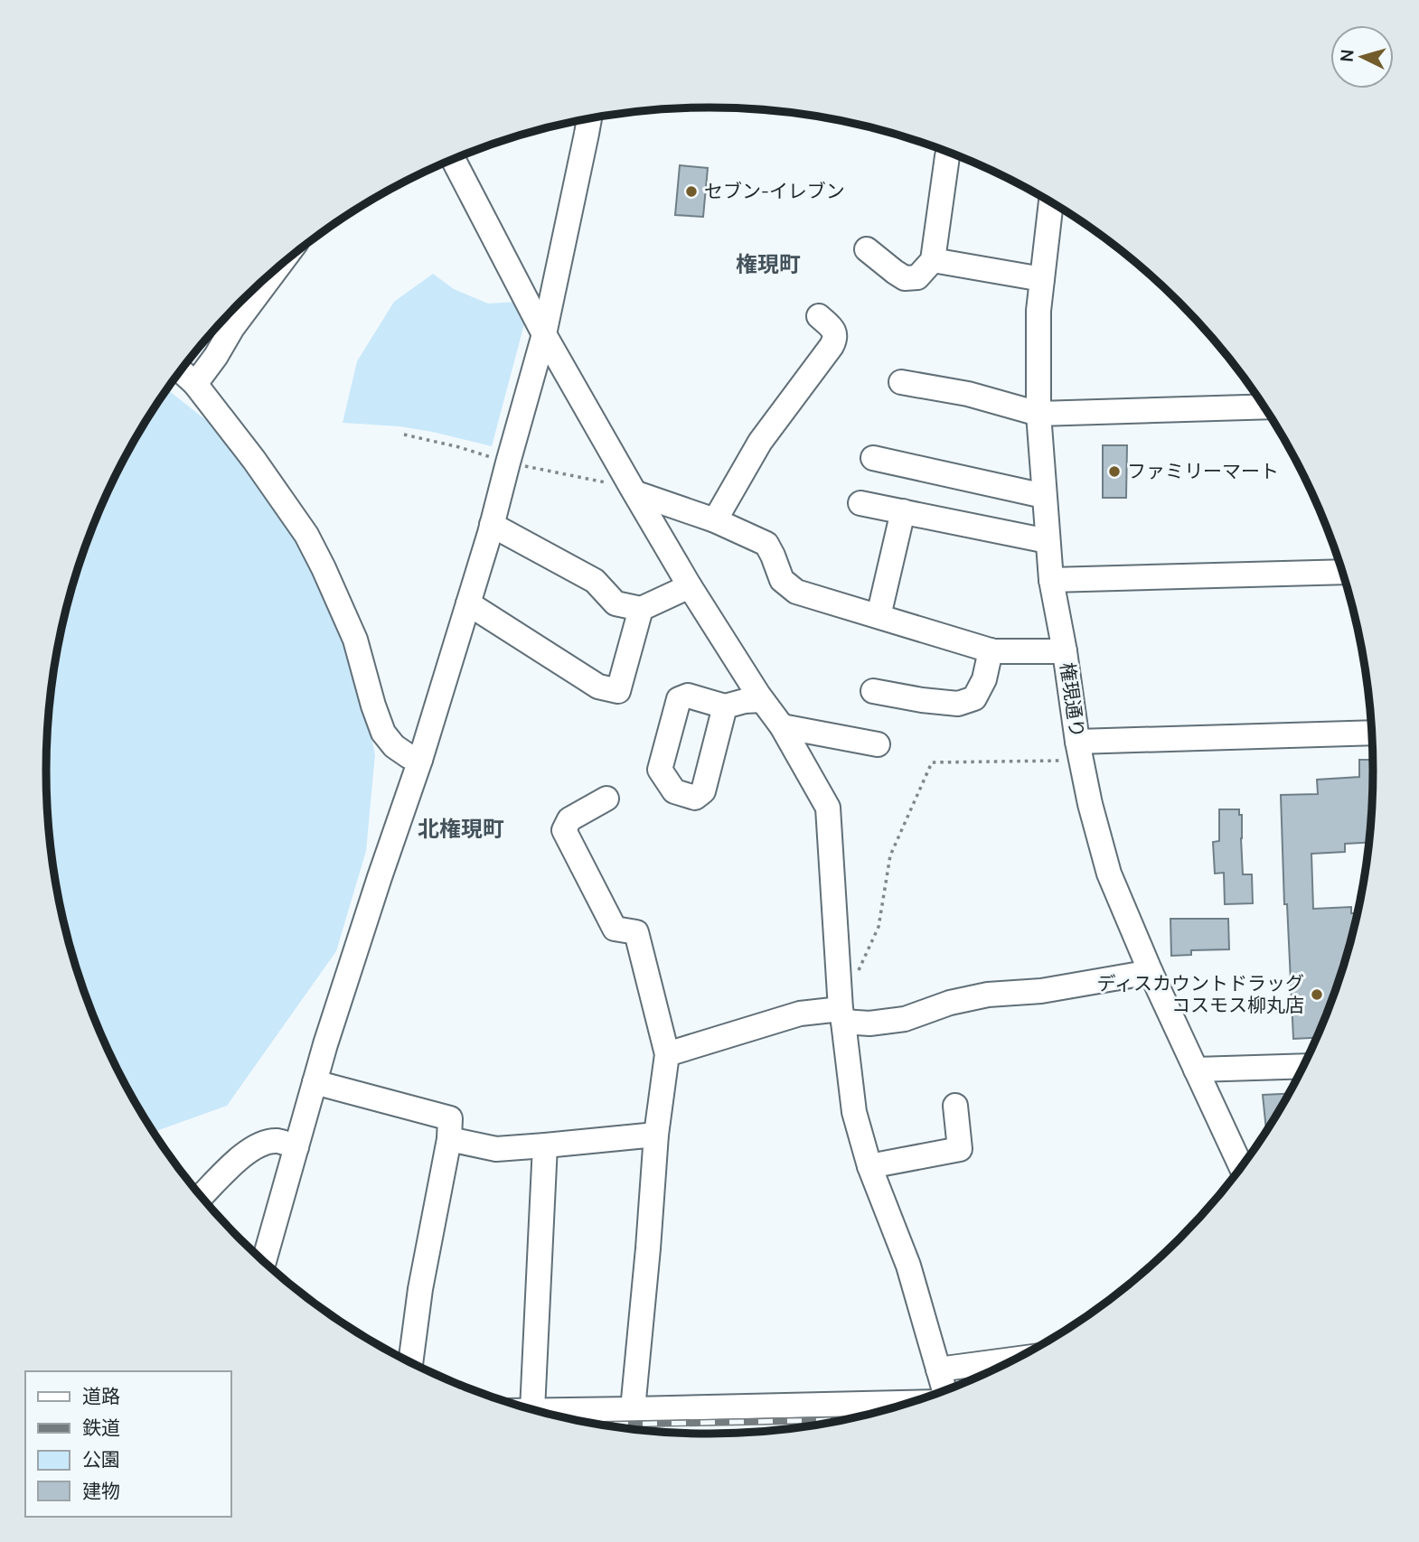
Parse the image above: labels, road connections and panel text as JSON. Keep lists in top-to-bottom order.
{
  "streets": {
    "street": ["権現通り"]
  },
  "districts": ["権現町", "北権現町"],
  "places": ["セブン-イレブン", "ファミリーマート", "ディスカウントドラッグ コスモス柳丸店"],
  "legend": [
    "道路",
    "鉄道",
    "公園",
    "建物"
  ],
  "north": "left"
}
